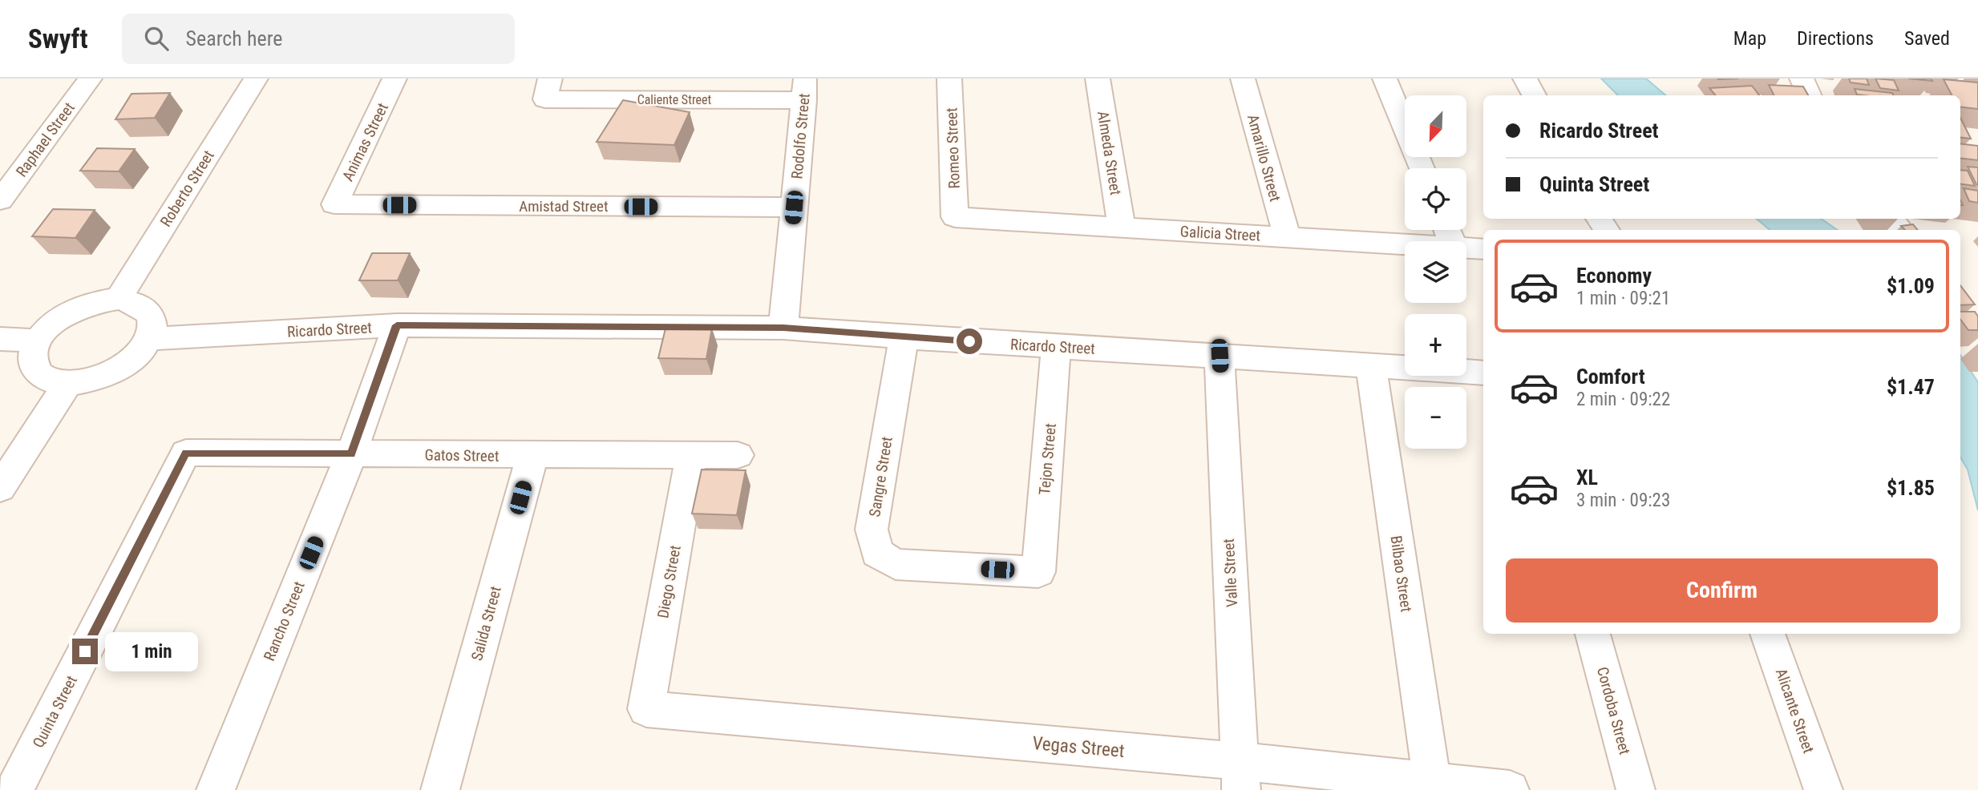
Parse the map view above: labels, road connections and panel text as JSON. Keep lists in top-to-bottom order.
{
  "streets": {
    "street": [
      "Caliente Street",
      "Rodolfo Street",
      "Raphael Street",
      "Animas Street",
      "Romeo Street",
      "Almeda Street",
      "Amarillo Street",
      "Roberto Street",
      "Amistad Street",
      "Galicia Street",
      "Ricardo Street",
      "Gatos Street",
      "Tejon Street",
      "Sangre Street",
      "Valle Street",
      "Bilbao Street",
      "Diego Street",
      "Rancho Street",
      "Salida Street",
      "Cordoba Street",
      "Alicante Street",
      "Quinta Street",
      "Vegas Street"
    ]
  },
  "crossings": [
    ["Caliente Street", "Rodolfo Street"],
    ["Rodolfo Street", "Amistad Street"],
    ["Rodolfo Street", "Ricardo Street"],
    ["Animas Street", "Amistad Street"],
    ["Romeo Street", "Galicia Street"],
    ["Almeda Street", "Galicia Street"],
    ["Amarillo Street", "Galicia Street"],
    ["Roberto Street", "Ricardo Street"],
    ["Ricardo Street", "Tejon Street"],
    ["Ricardo Street", "Sangre Street"],
    ["Ricardo Street", "Valle Street"],
    ["Ricardo Street", "Bilbao Street"],
    ["Ricardo Street", "Rancho Street"],
    ["Gatos Street", "Diego Street"],
    ["Gatos Street", "Rancho Street"],
    ["Gatos Street", "Salida Street"],
    ["Gatos Street", "Quinta Street"],
    ["Tejon Street", "Sangre Street"],
    ["Valle Street", "Vegas Street"],
    ["Bilbao Street", "Vegas Street"],
    ["Diego Street", "Vegas Street"]
  ],
  "north": "bottom left",
  "page": {
    "header": "Swyft",
    "search": "Search here",
    "nav": ["Map", "Directions", "Saved"],
    "map_buttons": ["+", "−"],
    "banner": ["Ricardo Street", "Quinta Street"],
    "list": [
      {
        "name": "Economy",
        "note": "1 min · 09:21",
        "value": "$1.09"
      },
      {
        "name": "Comfort",
        "note": "2 min · 09:22",
        "value": "$1.47"
      },
      {
        "name": "XL",
        "note": "3 min · 09:23",
        "value": "$1.85"
      }
    ],
    "buttons": "Confirm",
    "bubble": "1 min"
  }
}
